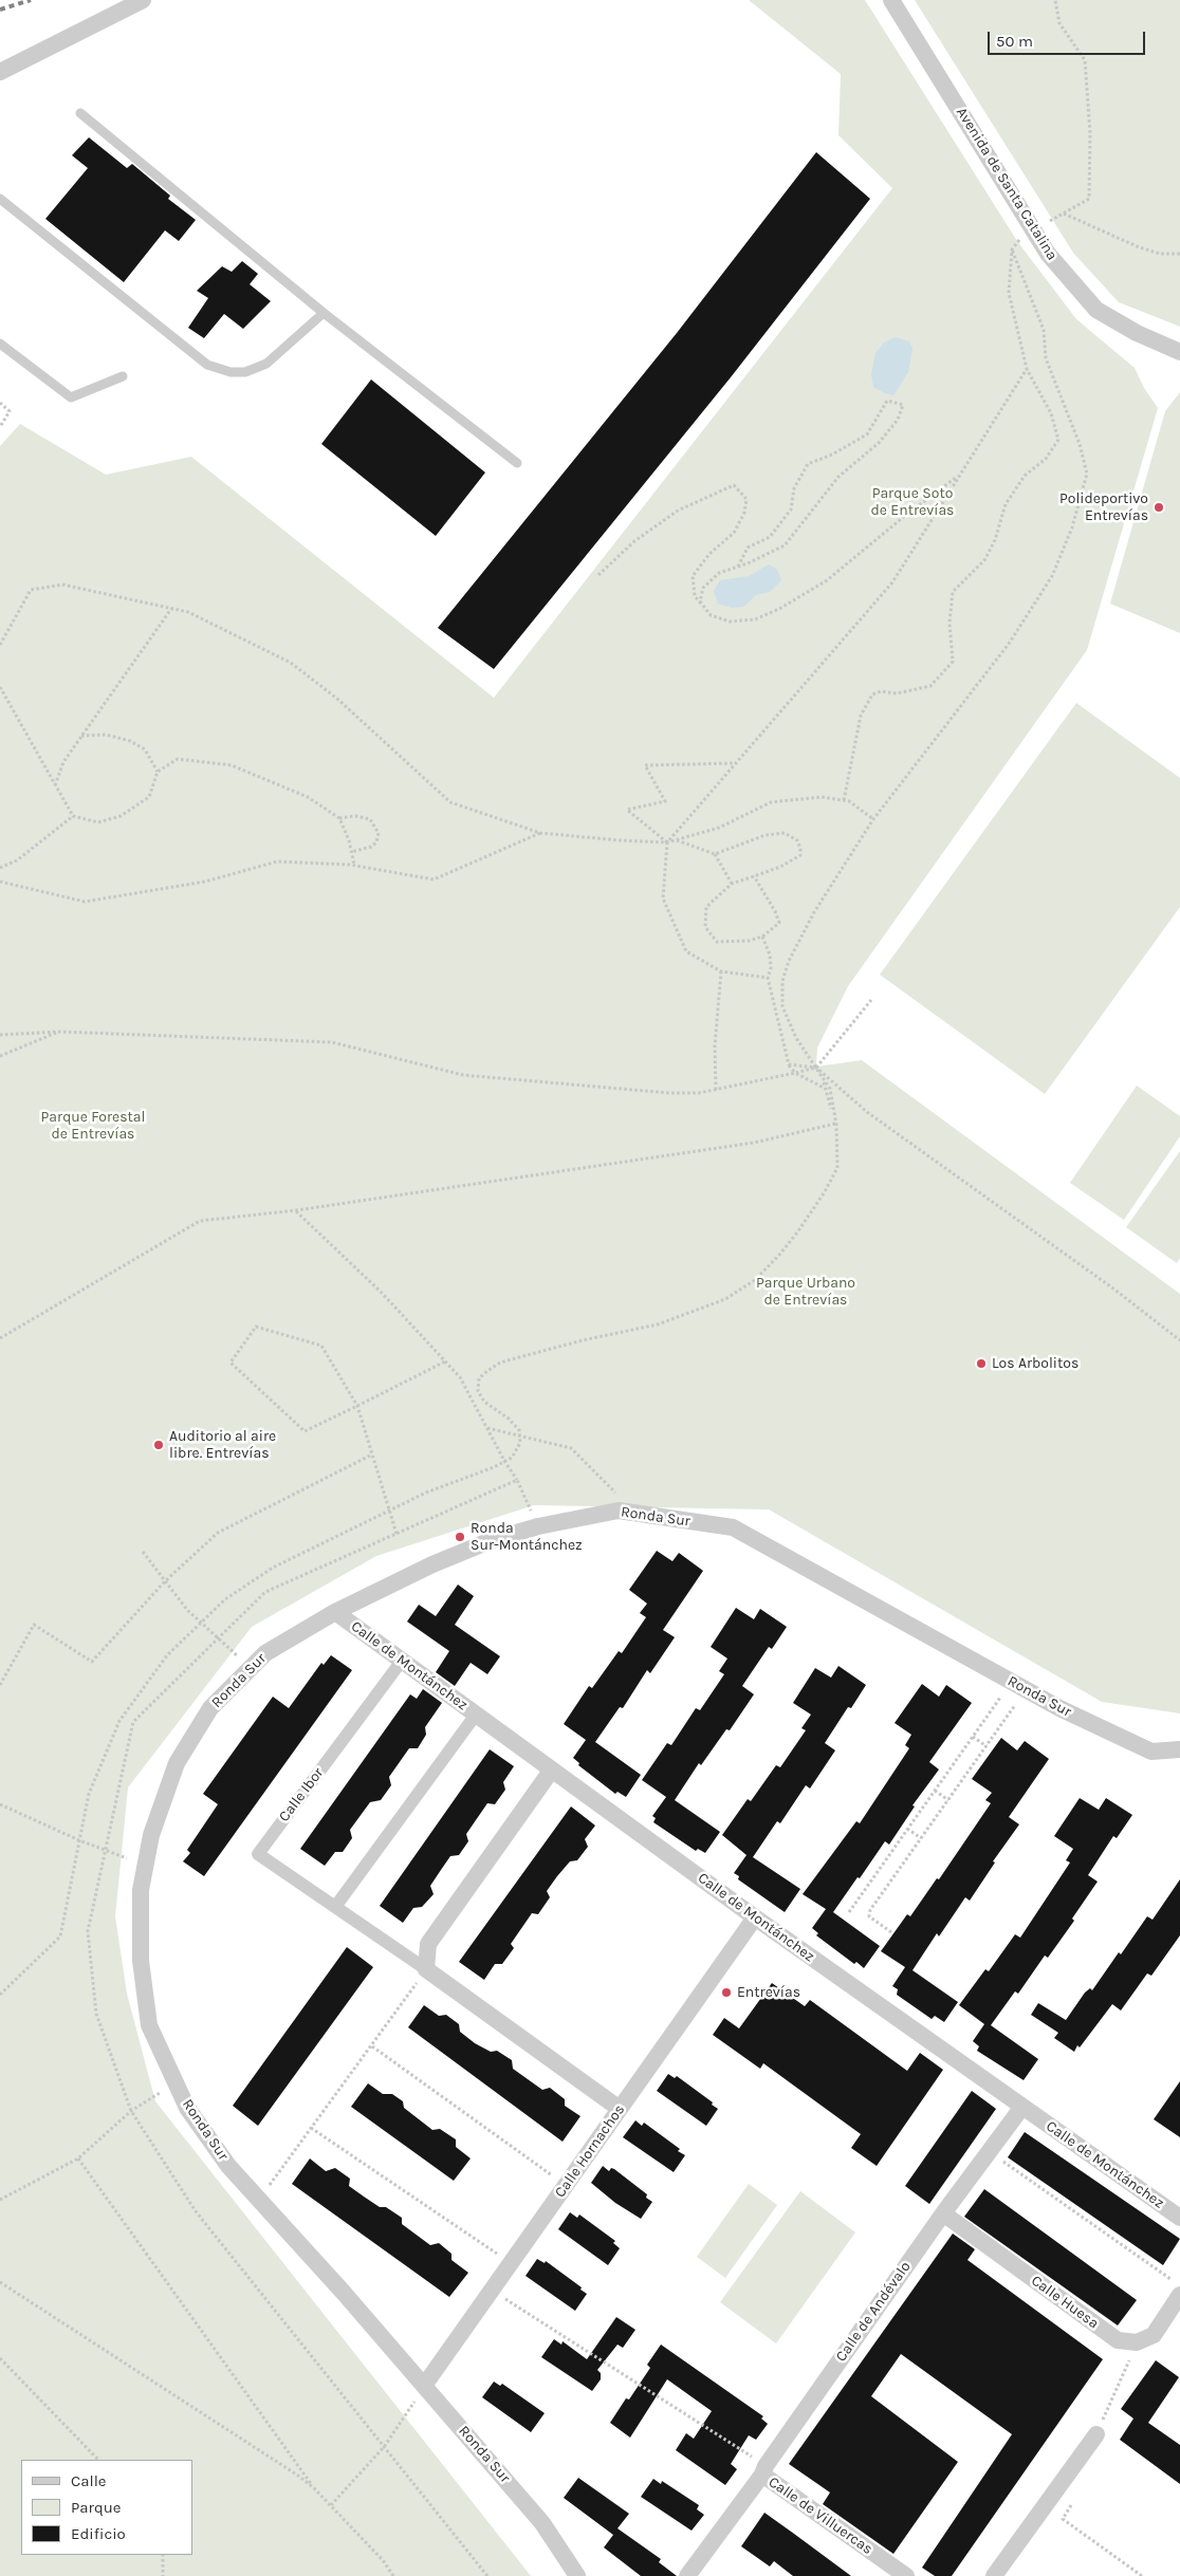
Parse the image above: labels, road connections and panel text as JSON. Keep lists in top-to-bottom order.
{
  "streets": {
    "street": [
      "Avenida de Santa Catalina",
      "Ronda Sur",
      "Calle de Montánchez",
      "Calle Ibor",
      "Calle Hornachos",
      "Calle Huesa",
      "Calle de Andévalo",
      "Calle de Villuercas"
    ]
  },
  "crossings": [
    ["Ronda Sur", "Calle de Montánchez"],
    ["Ronda Sur", "Calle Hornachos"],
    ["Calle de Montánchez", "Calle Ibor"],
    ["Calle de Montánchez", "Calle Hornachos"],
    ["Calle de Montánchez", "Calle de Andévalo"],
    ["Calle Ibor", "Calle Hornachos"],
    ["Calle Huesa", "Calle de Andévalo"],
    ["Calle de Andévalo", "Calle de Villuercas"]
  ],
  "parks": ["Parque Soto de Entrevías", "Parque Forestal de Entrevías", "Parque Urbano de Entrevías"],
  "places": [
    "Polideportivo Entrevías",
    "Los Arbolitos",
    "Auditorio al aire libre. Entrevías",
    "Ronda Sur-Montánchez",
    "Entrevías"
  ],
  "legend": ["Calle", "Parque", "Edificio"],
  "scale_bar": "50 m"
}
